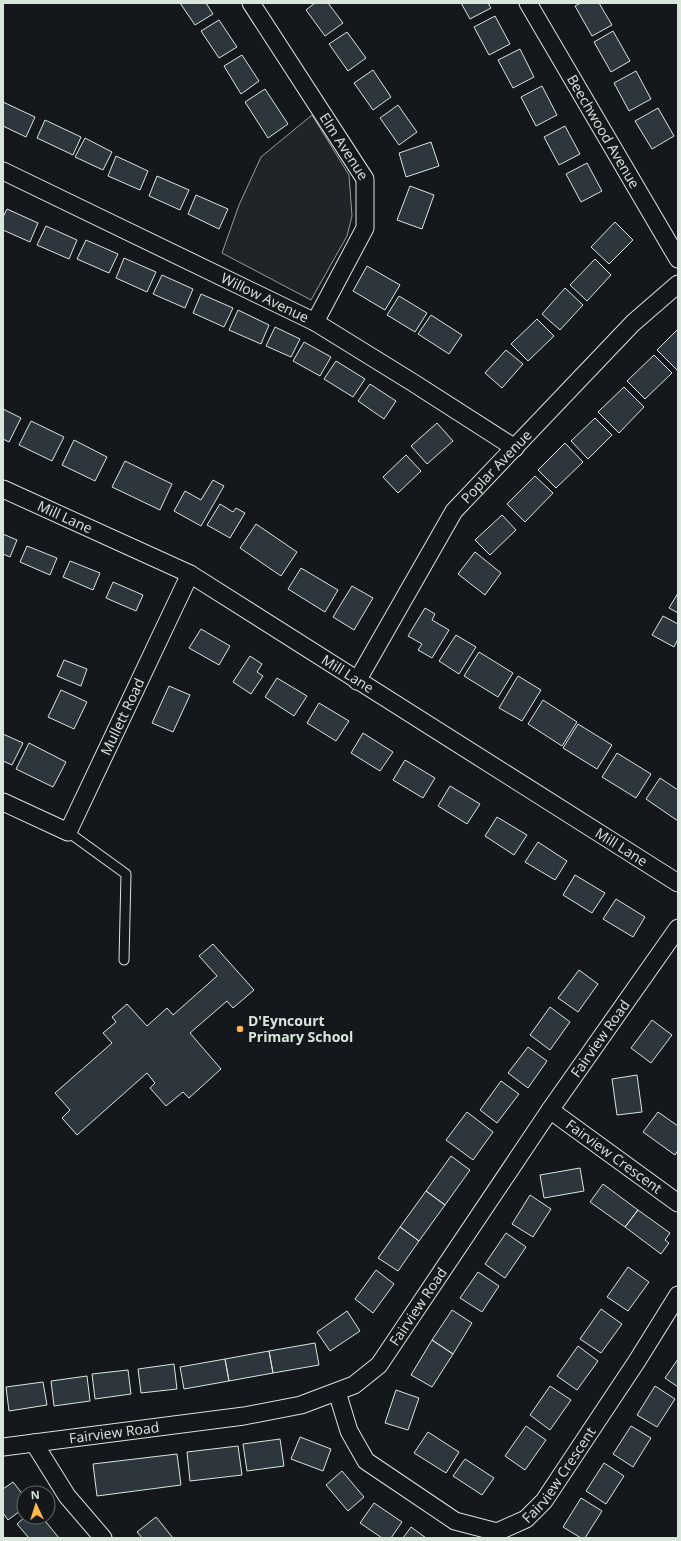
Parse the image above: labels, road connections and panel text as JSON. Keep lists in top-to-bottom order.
{
  "streets": {
    "street": [
      "Beechwood Avenue",
      "Elm Avenue",
      "Willow Avenue",
      "Poplar Avenue",
      "Mill Lane",
      "Mullett Road",
      "Fairview Road",
      "Fairview Crescent"
    ]
  },
  "crossings": [
    ["Elm Avenue", "Willow Avenue"],
    ["Willow Avenue", "Poplar Avenue"],
    ["Poplar Avenue", "Mill Lane"],
    ["Mill Lane", "Mullett Road"],
    ["Fairview Road", "Fairview Crescent"]
  ],
  "places": ["D'Eyncourt Primary School"],
  "north": "top"
}
